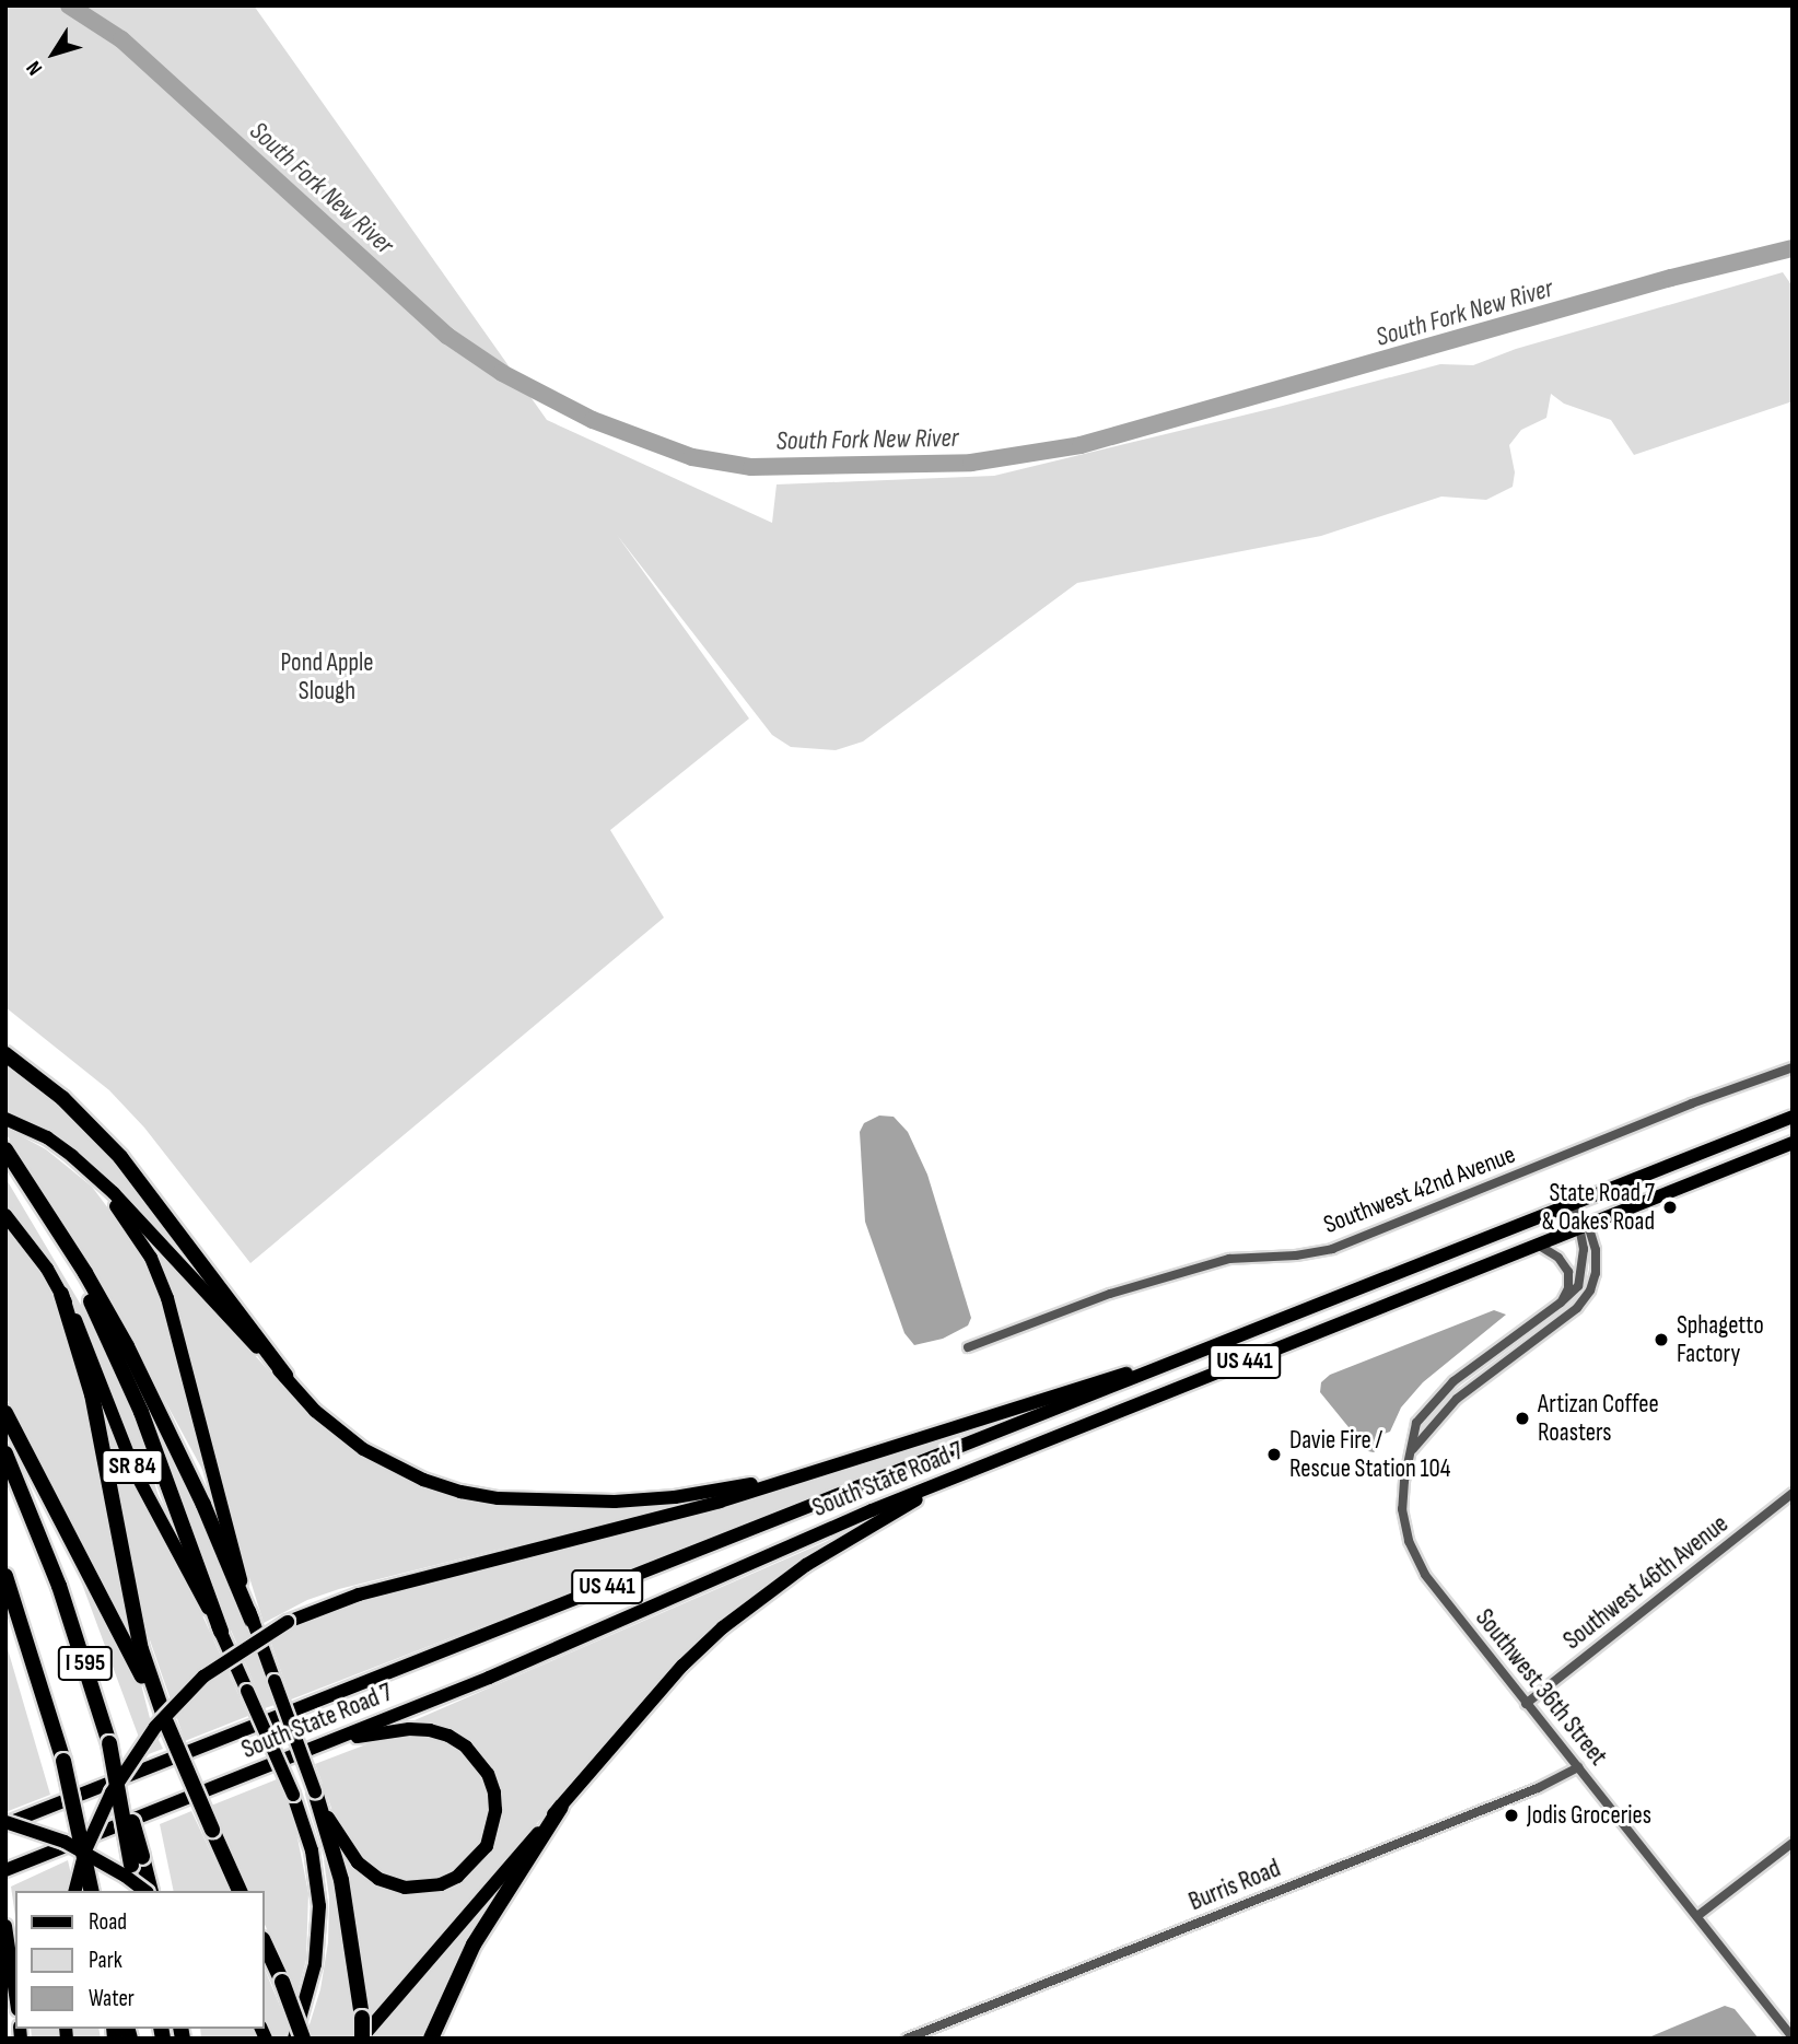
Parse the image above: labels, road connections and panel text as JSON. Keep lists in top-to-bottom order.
{
  "streets": {
    "highway": ["I 595"],
    "main road": ["US 441", "SR 84", "South State Road 7"],
    "street": [
      "Southwest 42nd Avenue",
      "Southwest 46th Avenue",
      "Southwest 36th Street",
      "Burris Road"
    ]
  },
  "crossings": [
    ["South State Road 7", "Southwest 36th Street"],
    ["Southwest 46th Avenue", "Southwest 36th Street"],
    ["Southwest 36th Street", "Burris Road"]
  ],
  "water": ["South Fork New River"],
  "parks": ["Pond Apple Slough"],
  "places": [
    "State Road 7 & Oakes Road",
    "Sphagetto Factory",
    "Artizan Coffee Roasters",
    "Davie Fire / Rescue Station 104",
    "Jodis Groceries"
  ],
  "legend": ["Road", "Park", "Water"],
  "north": "bottom left"
}
